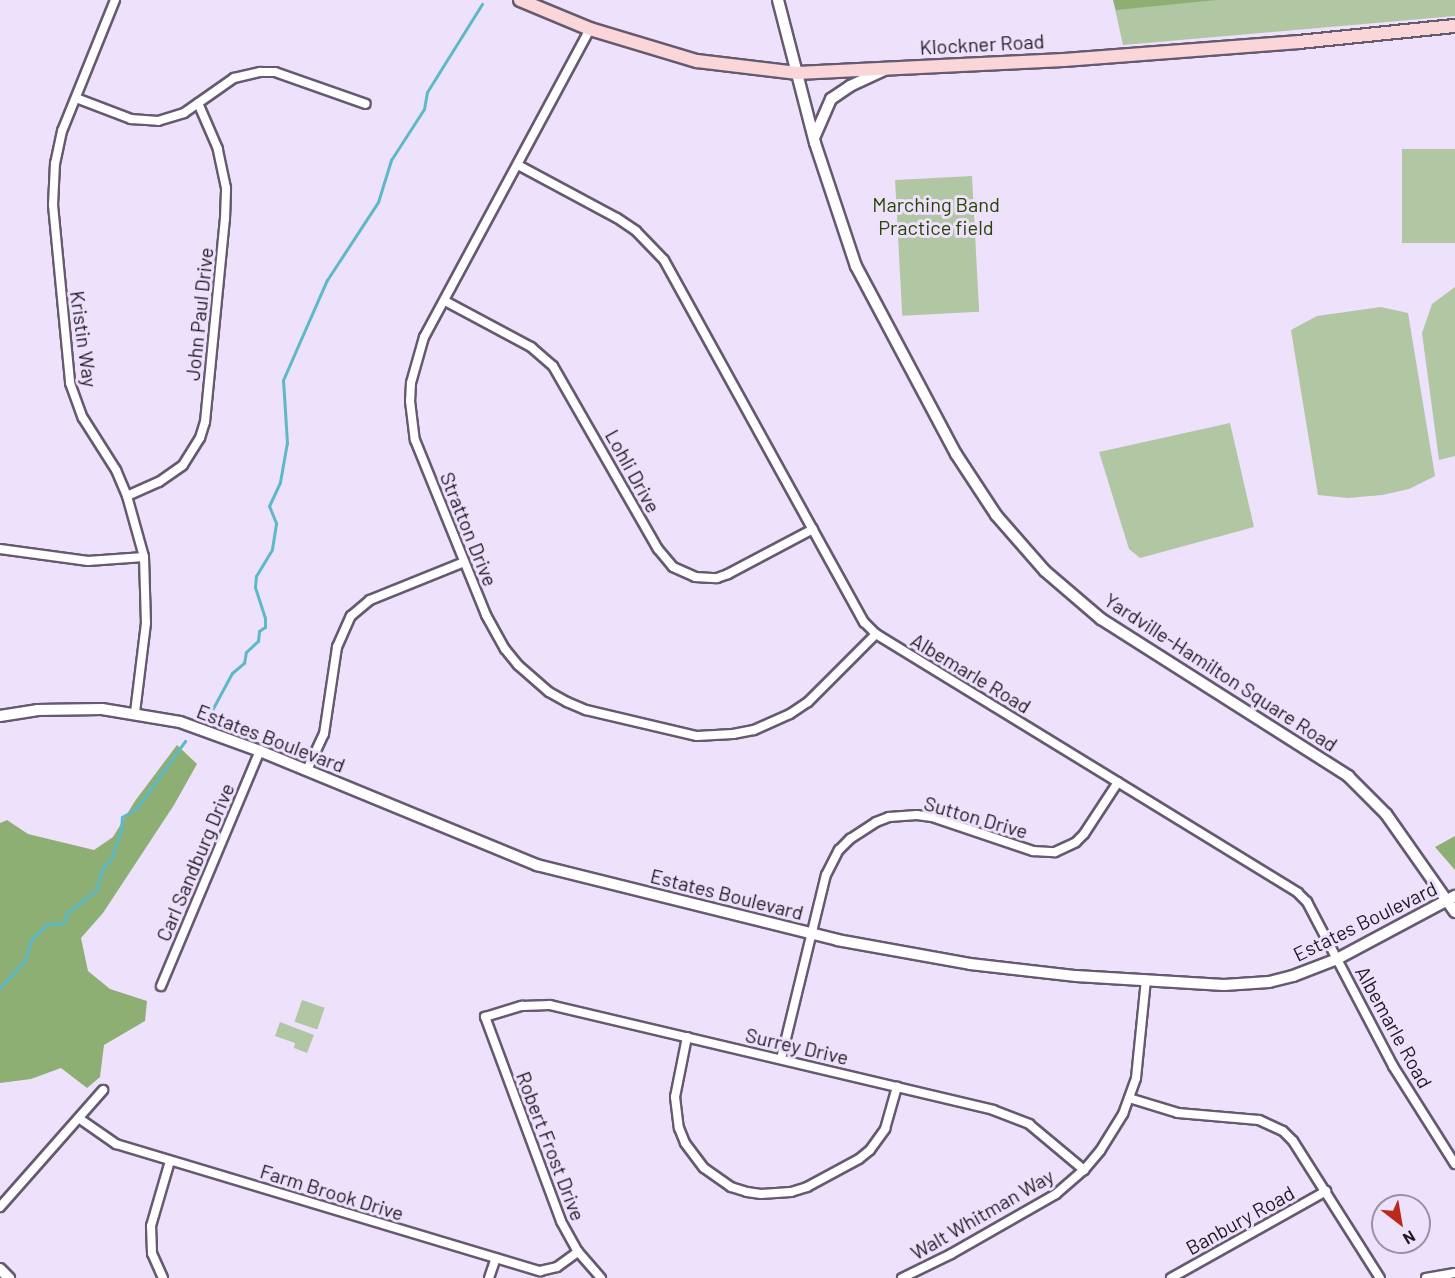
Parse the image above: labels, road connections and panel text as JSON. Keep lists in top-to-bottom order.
{
  "streets": {
    "main road": ["Klockner Road"],
    "street": [
      "John Paul Drive",
      "Kristin Way",
      "Lohli Drive",
      "Stratton Drive",
      "Yardville-Hamilton Square Road",
      "Albemarle Road",
      "Estates Boulevard",
      "Sutton Drive",
      "Carl Sandburg Drive",
      "Surrey Drive",
      "Robert Frost Drive",
      "Farm Brook Drive",
      "Walt Whitman Way",
      "Banbury Road"
    ]
  },
  "crossings": [
    ["Klockner Road", "Stratton Drive"],
    ["Klockner Road", "Yardville-Hamilton Square Road"],
    ["John Paul Drive", "Kristin Way"],
    ["Kristin Way", "Estates Boulevard"],
    ["Lohli Drive", "Stratton Drive"],
    ["Lohli Drive", "Albemarle Road"],
    ["Stratton Drive", "Albemarle Road"],
    ["Yardville-Hamilton Square Road", "Estates Boulevard"],
    ["Albemarle Road", "Estates Boulevard"],
    ["Albemarle Road", "Sutton Drive"],
    ["Estates Boulevard", "Sutton Drive"],
    ["Estates Boulevard", "Carl Sandburg Drive"],
    ["Estates Boulevard", "Walt Whitman Way"],
    ["Sutton Drive", "Surrey Drive"],
    ["Surrey Drive", "Robert Frost Drive"],
    ["Surrey Drive", "Walt Whitman Way"],
    ["Robert Frost Drive", "Farm Brook Drive"]
  ],
  "parks": ["Marching Band Practice field"],
  "north": "bottom right"
}
